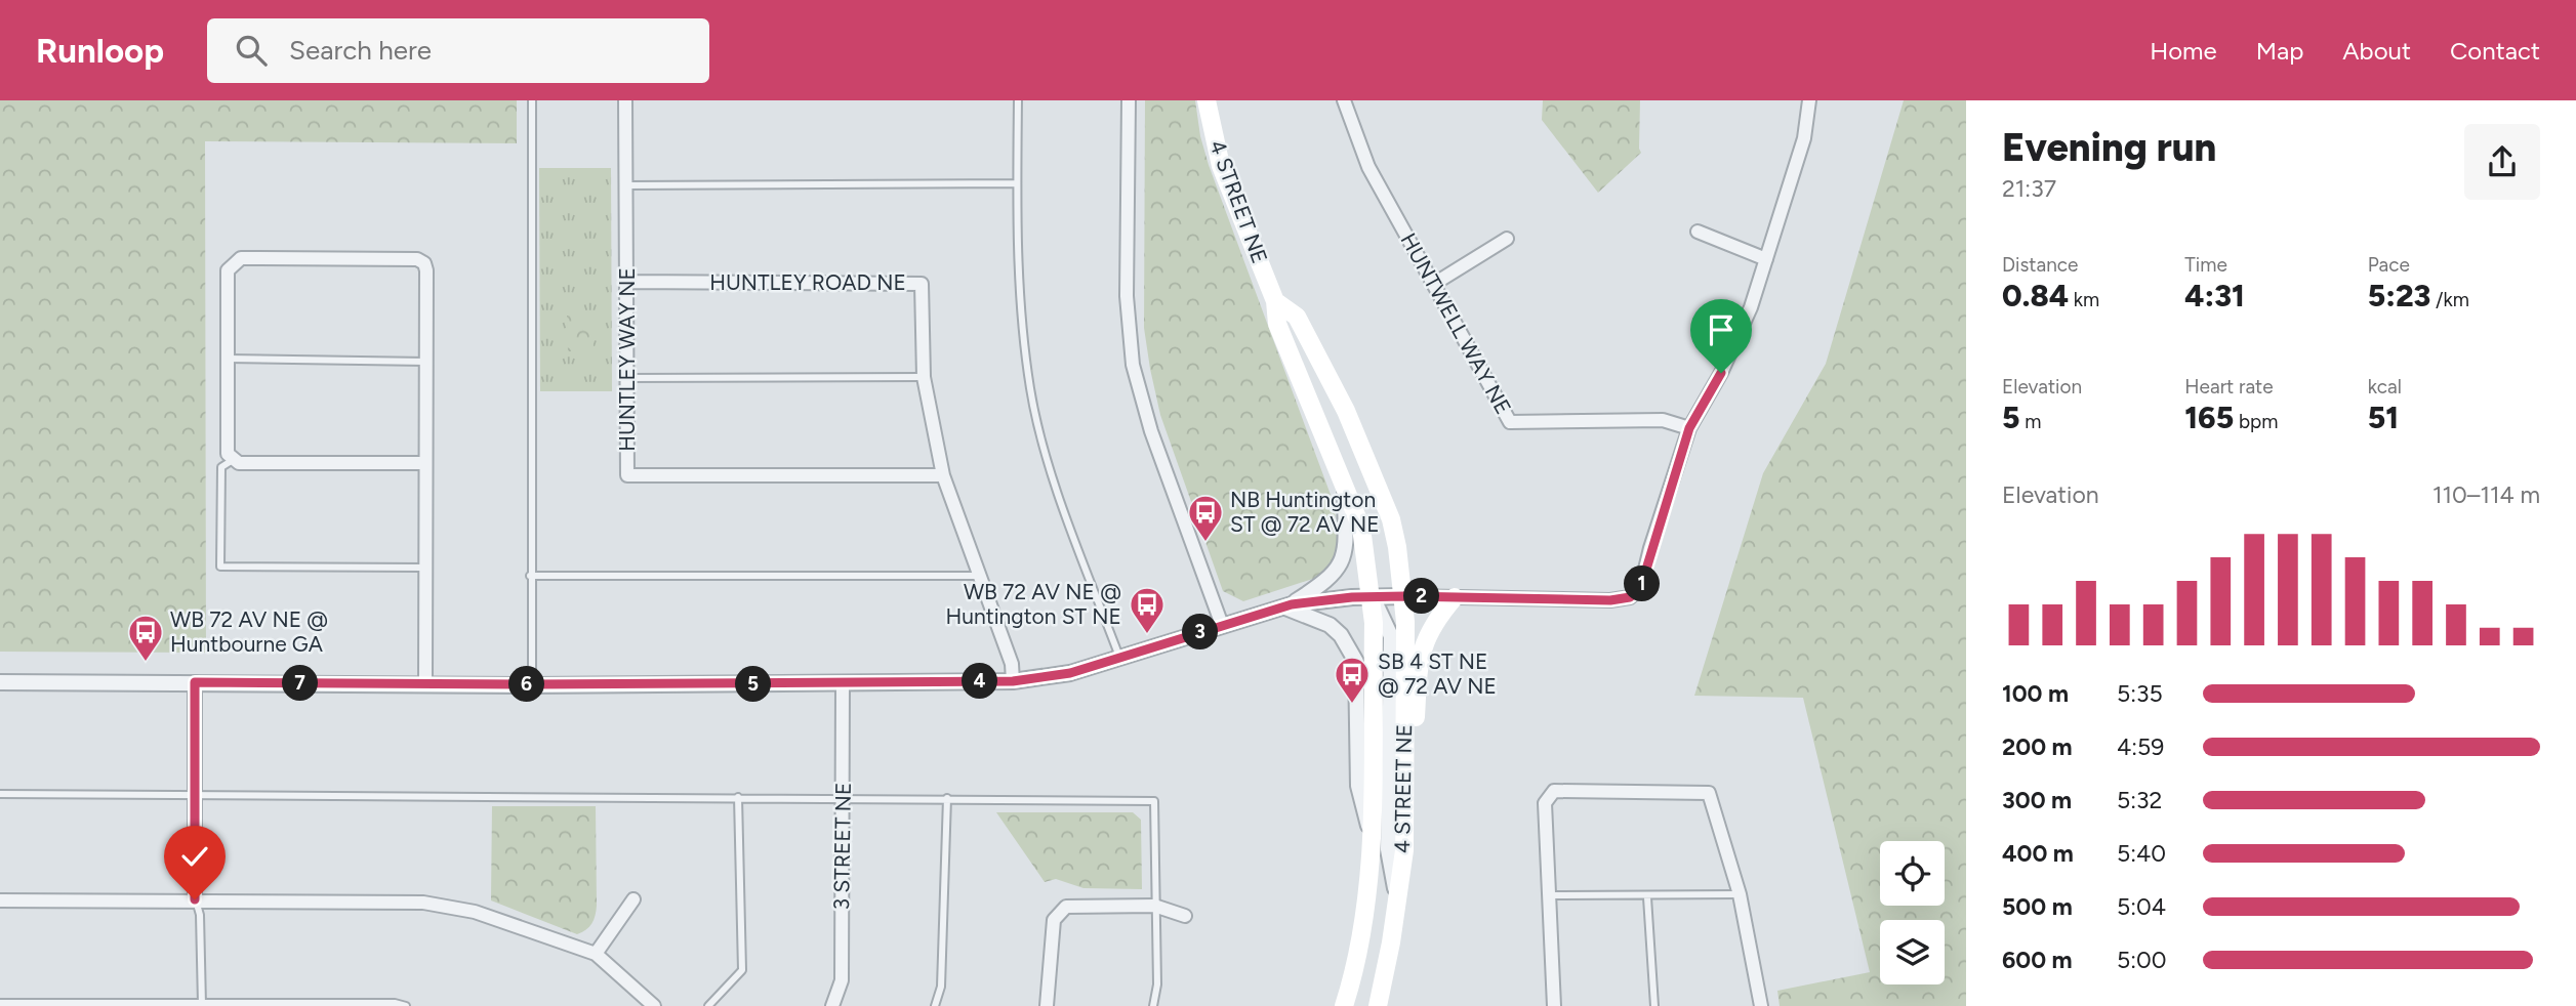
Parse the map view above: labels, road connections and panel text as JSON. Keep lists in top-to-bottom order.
{
  "streets": {
    "main road": ["4 STREET NE"],
    "street": [
      "HUNTLEY ROAD NE",
      "HUNTWELL WAY NE",
      "HUNTLEY WAY NE",
      "3 STREET NE"
    ]
  },
  "crossings": [
    ["HUNTLEY ROAD NE", "HUNTLEY WAY NE"]
  ],
  "places": {
    "bus stop": [
      "NB Huntington ST @ 72 AV NE",
      "WB 72 AV NE @ Huntington ST NE",
      "WB 72 AV NE @ Huntbourne GA",
      "SB 4 ST NE @ 72 AV NE"
    ]
  },
  "page": {
    "header": "Runloop",
    "search": "Search here",
    "nav": [
      "Home",
      "Map",
      "About",
      "Contact"
    ],
    "heading": ["Evening run", "21:37"],
    "stats": [
      ["Distance", "0.84 km"],
      ["Time", "4:31"],
      ["Pace", "5:23 /km"],
      ["Elevation", "5 m"],
      ["Heart rate", "165 bpm"],
      ["kcal", "51"]
    ],
    "chart": ["Elevation", "110–114 m"],
    "pins": [
      "1",
      "2",
      "3",
      "4",
      "7",
      "5",
      "6"
    ],
    "list": [
      {
        "name": "100 m",
        "note": "5:35"
      },
      {
        "name": "200 m",
        "note": "4:59"
      },
      {
        "name": "300 m",
        "note": "5:32"
      },
      {
        "name": "400 m",
        "note": "5:40"
      },
      {
        "name": "500 m",
        "note": "5:04"
      },
      {
        "name": "600 m",
        "note": "5:00"
      }
    ]
  }
}
